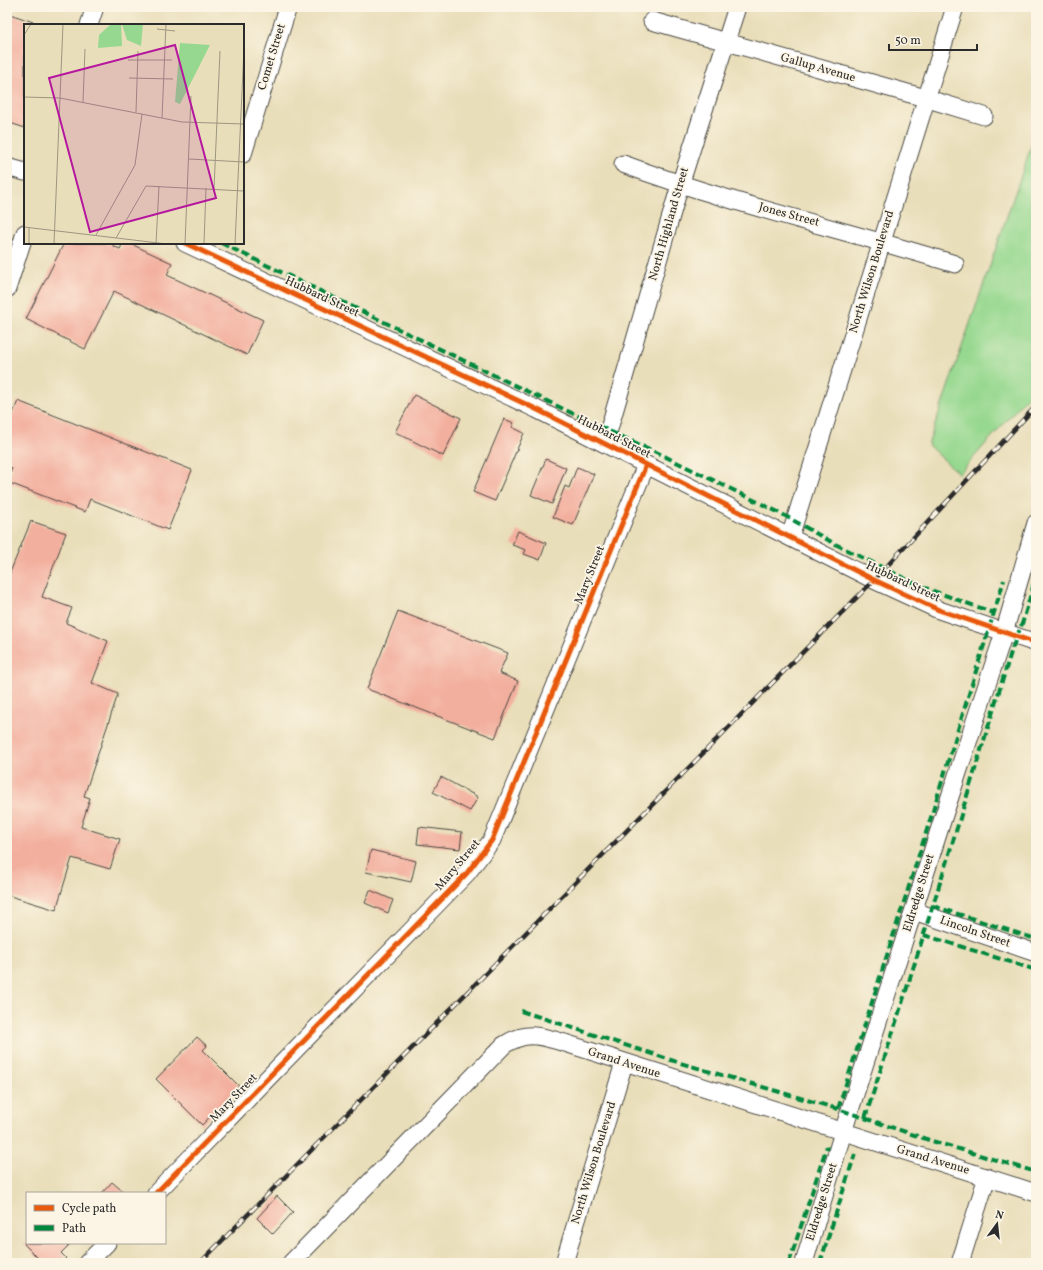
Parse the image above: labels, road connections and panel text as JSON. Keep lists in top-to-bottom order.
{
  "streets": {
    "street": [
      "Comet Street",
      "Gallup Avenue",
      "Jones Street",
      "North Highland Street",
      "North Wilson Boulevard",
      "Hubbard Street",
      "Mary Street",
      "Eldredge Street",
      "Lincoln Street",
      "Grand Avenue"
    ]
  },
  "crossings": [
    ["Gallup Avenue", "North Highland Street"],
    ["Gallup Avenue", "North Wilson Boulevard"],
    ["Jones Street", "North Highland Street"],
    ["Jones Street", "North Wilson Boulevard"],
    ["North Highland Street", "Hubbard Street"],
    ["North Wilson Boulevard", "Hubbard Street"],
    ["North Wilson Boulevard", "Grand Avenue"],
    ["Hubbard Street", "Mary Street"],
    ["Hubbard Street", "Eldredge Street"],
    ["Eldredge Street", "Lincoln Street"],
    ["Eldredge Street", "Grand Avenue"]
  ],
  "legend": ["Cycle path", "Path"],
  "scale_bar": "50 m",
  "north": "top"
}
